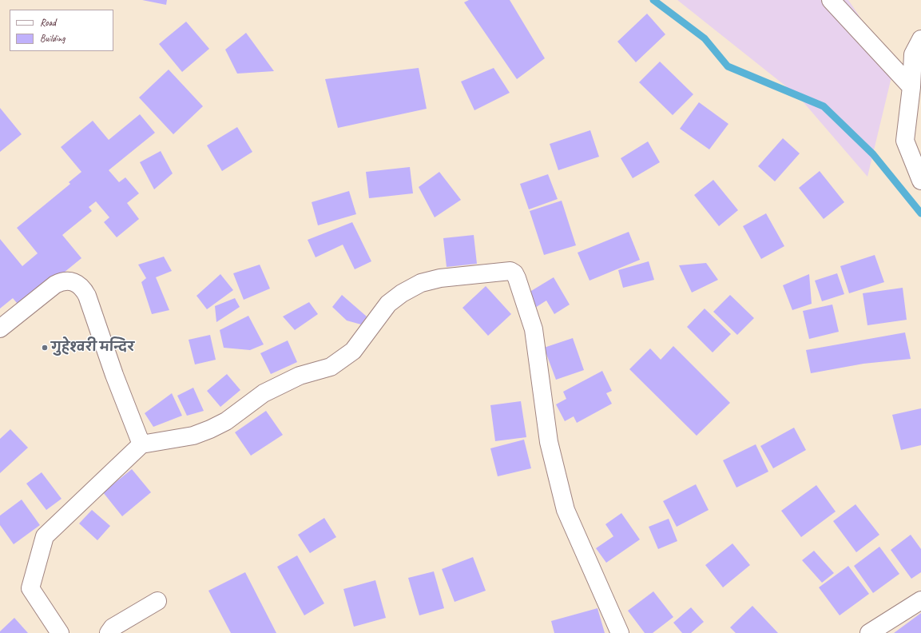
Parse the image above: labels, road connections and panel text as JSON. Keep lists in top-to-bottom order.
{
  "places": ["गुहेश्वरी मन्दिर"],
  "legend": ["Road", "Building"]
}
